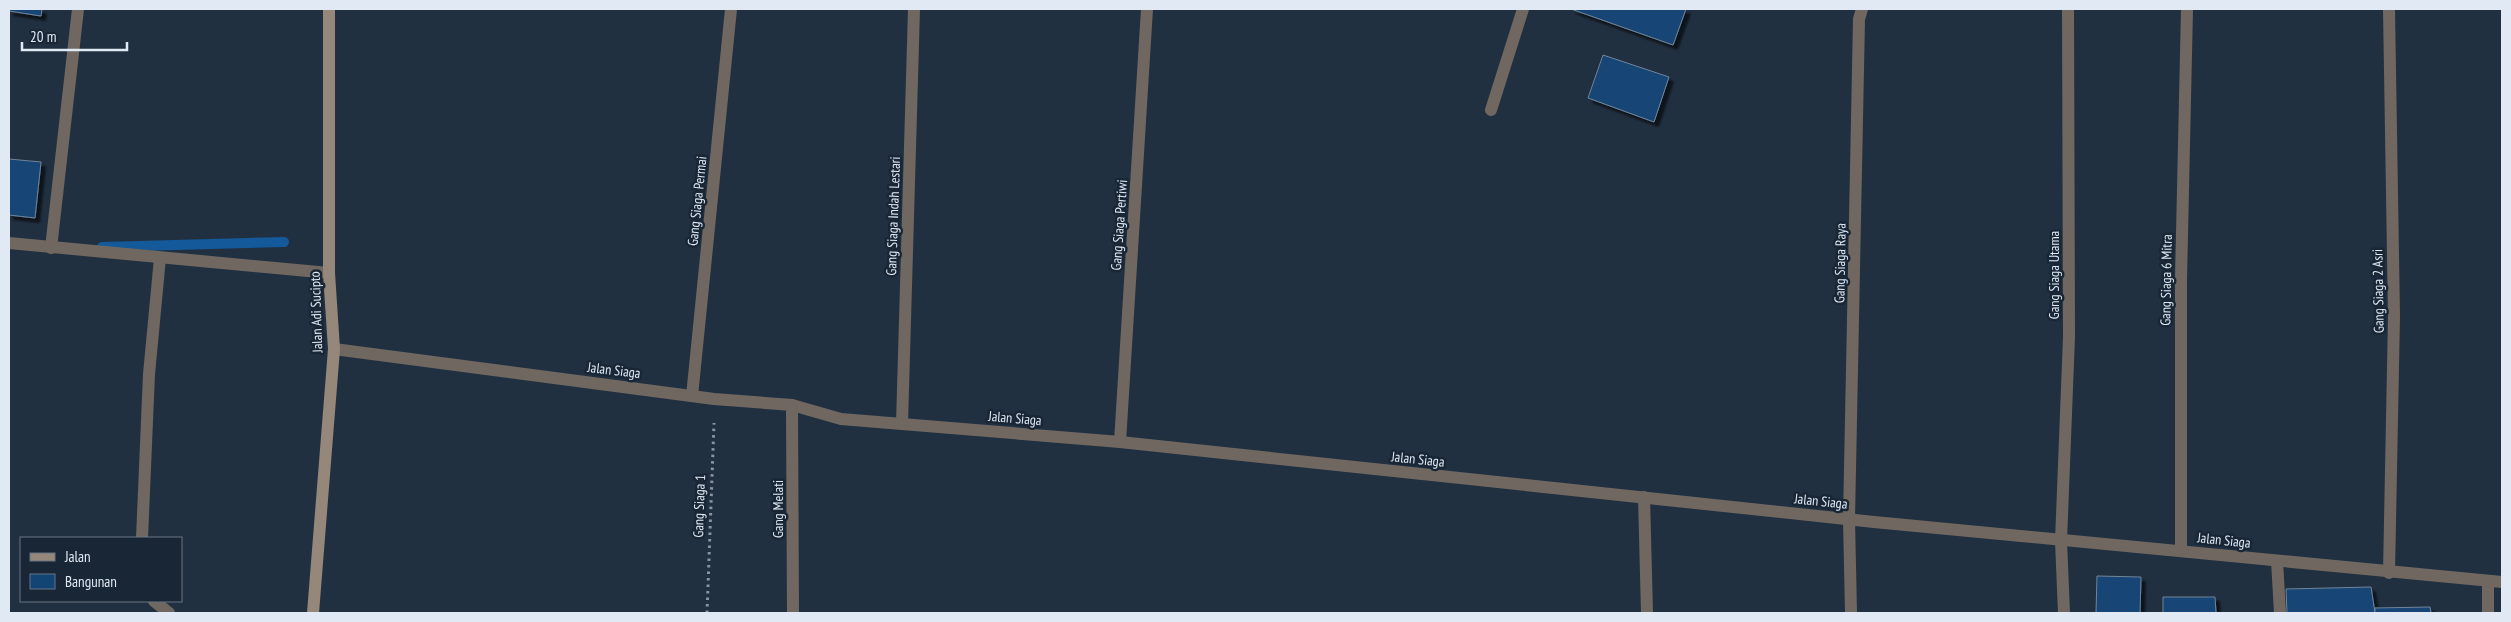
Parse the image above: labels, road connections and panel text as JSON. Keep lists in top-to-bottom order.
{
  "streets": {
    "main road": ["Jalan Adi Sucipto"],
    "street": [
      "Gang Siaga Permai",
      "Gang Siaga Indah Lestari",
      "Gang Siaga Pertiwi",
      "Gang Siaga Raya",
      "Gang Siaga Utama",
      "Gang Siaga 6 Mitra",
      "Gang Siaga 2 Asri",
      "Jalan Siaga",
      "Gang Melati"
    ],
    "path": ["Gang Siaga 1"]
  },
  "crossings": [
    ["Gang Siaga Permai", "Jalan Siaga"],
    ["Gang Siaga Indah Lestari", "Jalan Siaga"],
    ["Gang Siaga Pertiwi", "Jalan Siaga"],
    ["Gang Siaga Raya", "Jalan Siaga"],
    ["Gang Siaga Utama", "Jalan Siaga"],
    ["Gang Siaga 6 Mitra", "Jalan Siaga"],
    ["Gang Siaga 2 Asri", "Jalan Siaga"],
    ["Jalan Adi Sucipto", "Jalan Siaga"],
    ["Jalan Siaga", "Gang Siaga 1"],
    ["Jalan Siaga", "Gang Melati"]
  ],
  "legend": ["Jalan", "Bangunan"],
  "scale_bar": "20 m"
}
